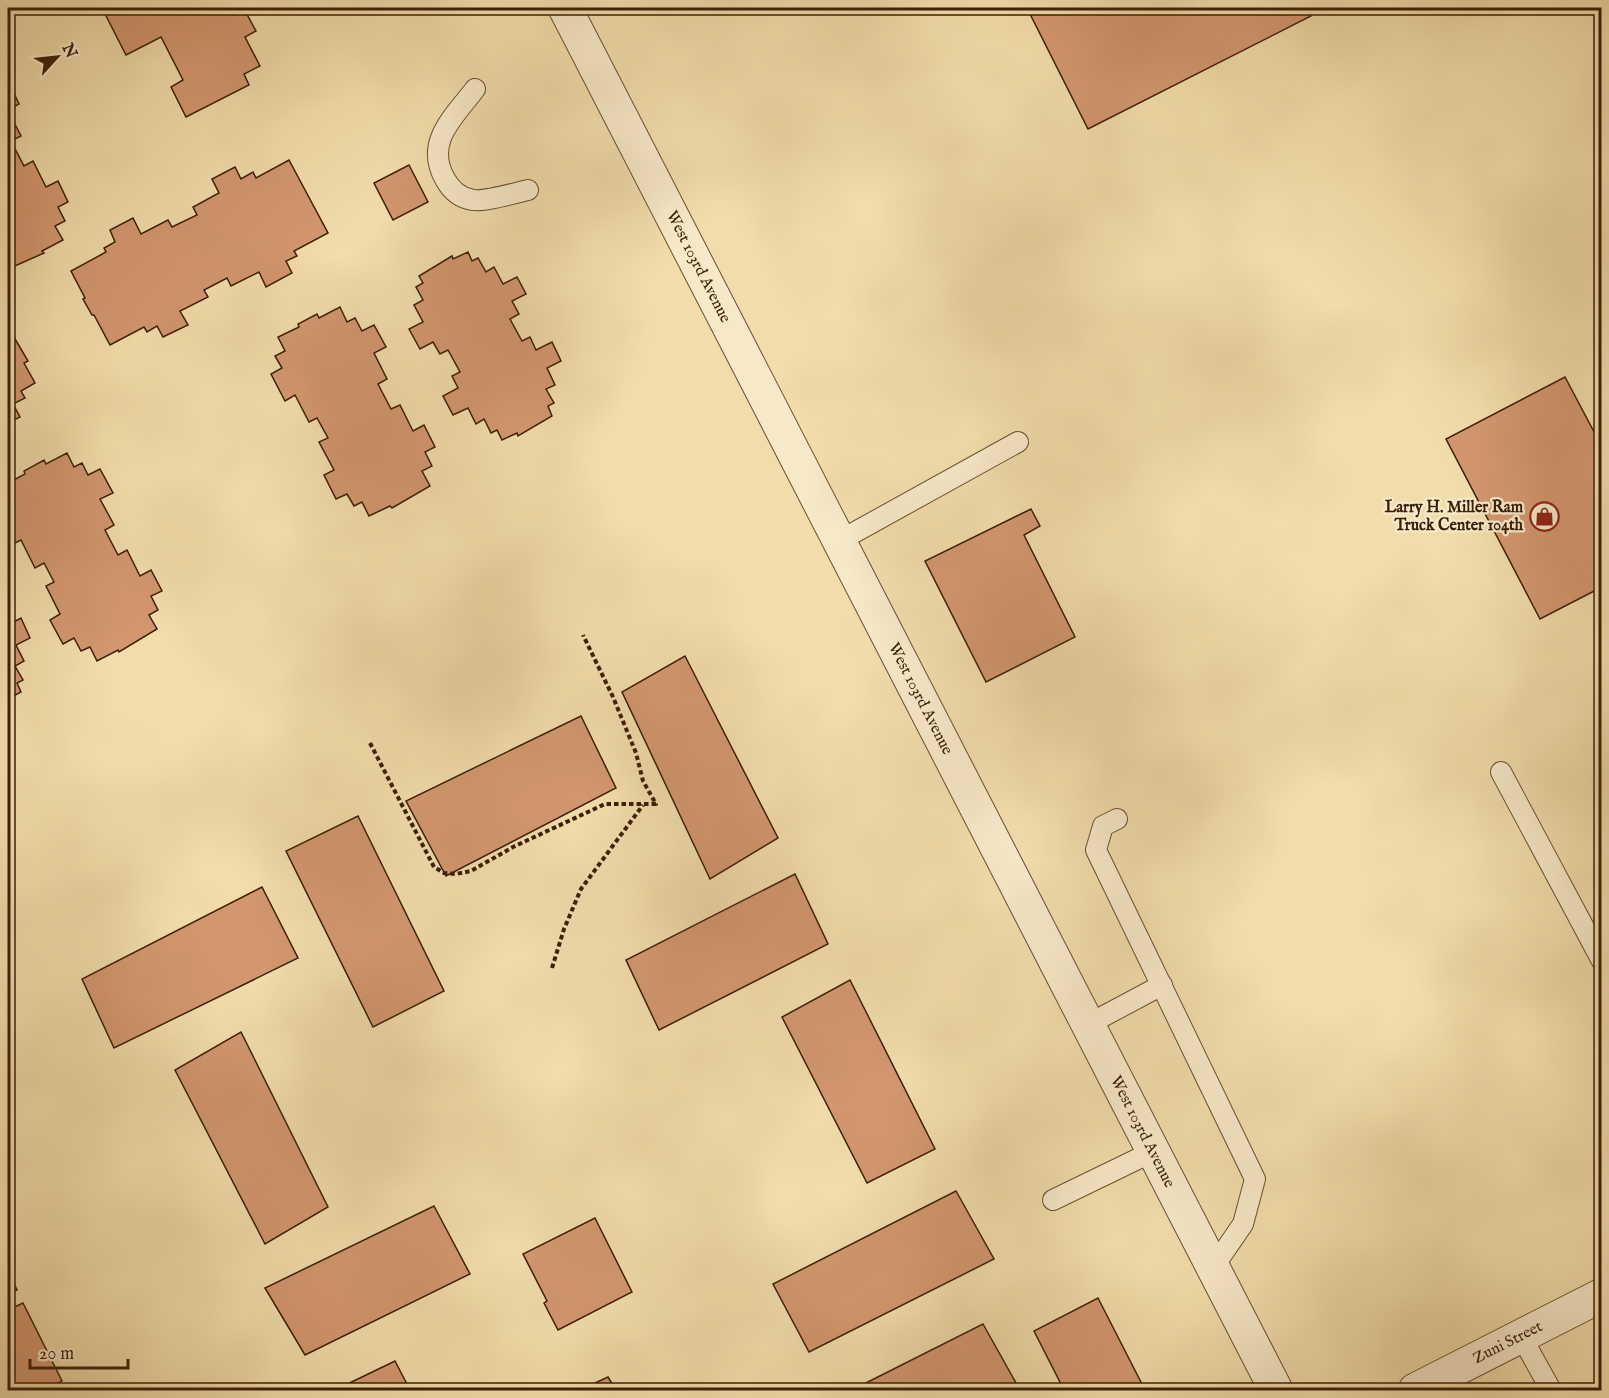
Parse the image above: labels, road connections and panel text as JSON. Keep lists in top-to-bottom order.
{
  "streets": {
    "street": ["West 103rd Avenue", "Zuni Street"]
  },
  "places": {
    "shop": ["Larry H. Miller Ram Truck Center 104th"]
  },
  "scale_bar": "20 m",
  "north": "top right"
}
